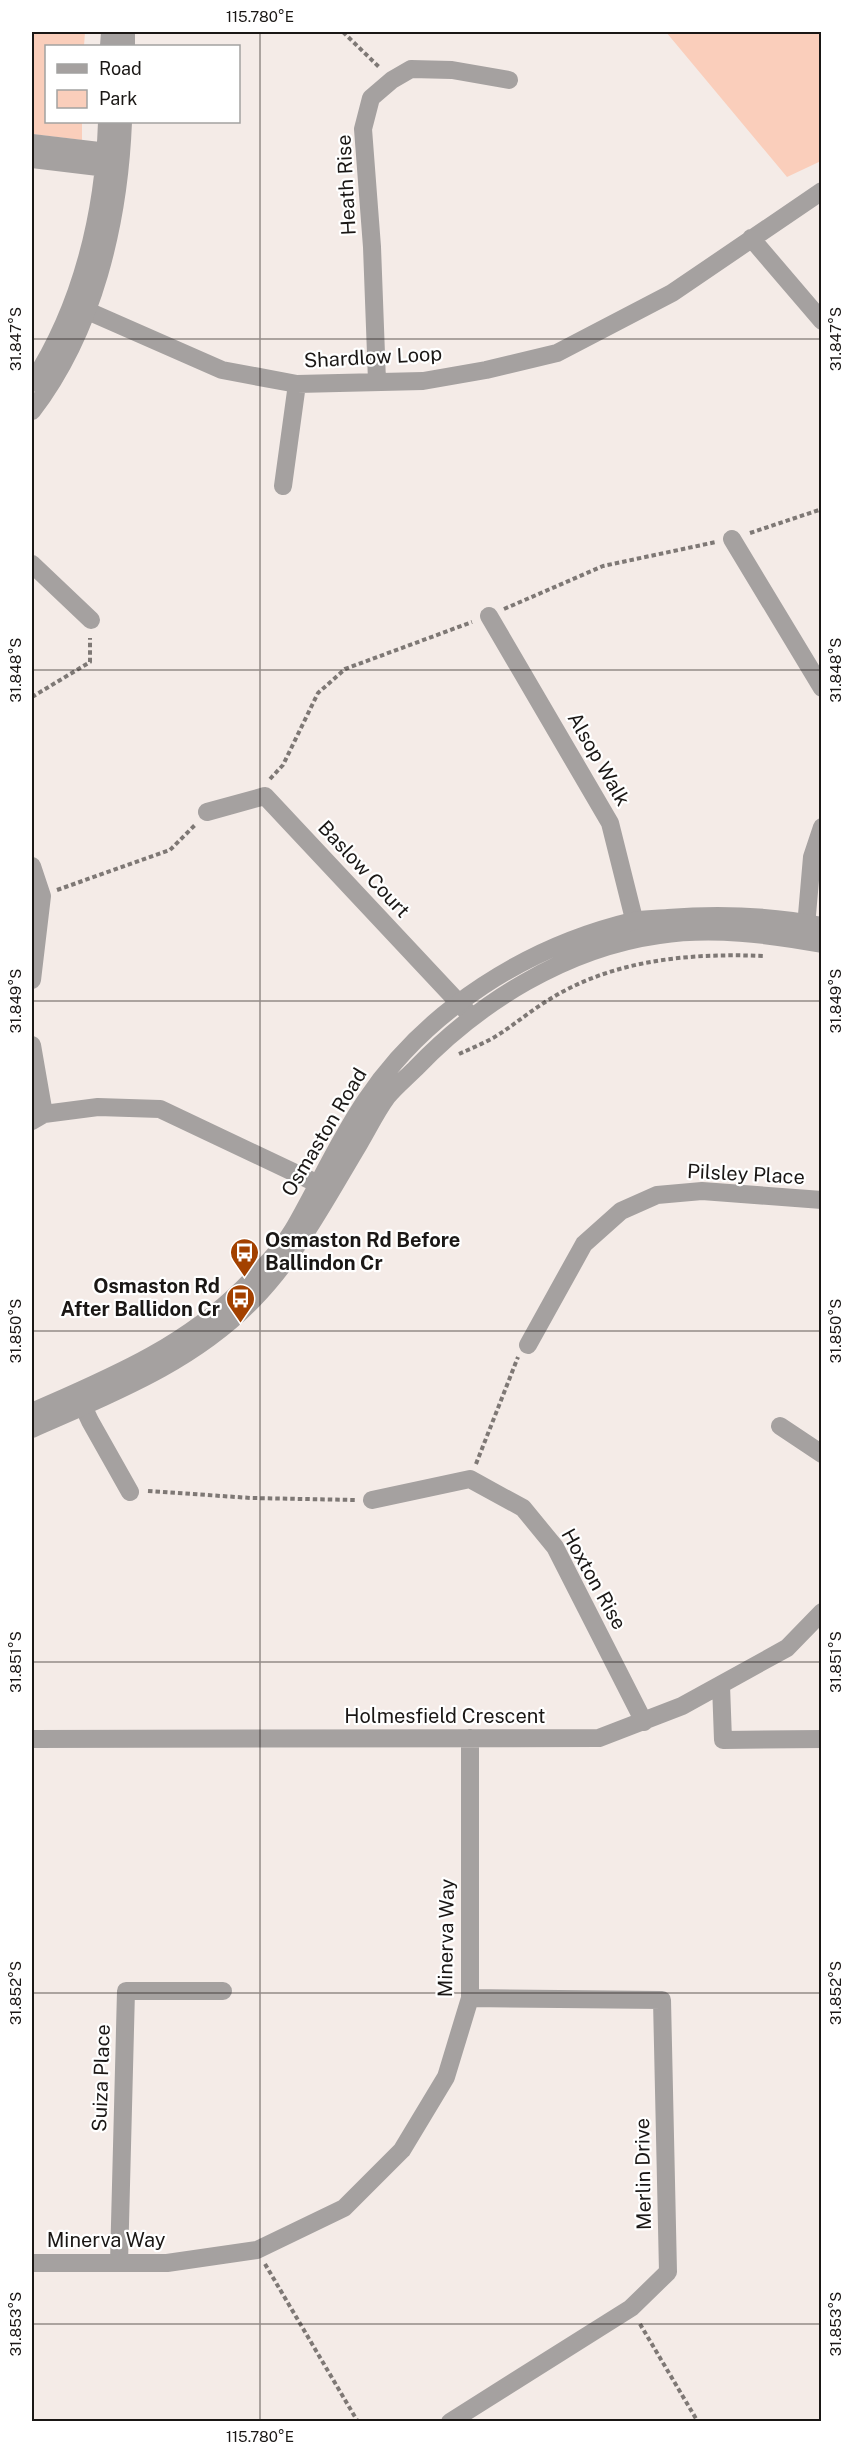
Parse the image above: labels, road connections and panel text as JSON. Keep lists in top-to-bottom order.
{
  "streets": {
    "street": [
      "Heath Rise",
      "Shardlow Loop",
      "Alsop Walk",
      "Baslow Court",
      "Osmaston Road",
      "Pilsley Place",
      "Hoxton Rise",
      "Holmesfield Crescent",
      "Minerva Way",
      "Suiza Place",
      "Merlin Drive"
    ]
  },
  "crossings": [
    ["Heath Rise", "Shardlow Loop"],
    ["Alsop Walk", "Osmaston Road"],
    ["Baslow Court", "Osmaston Road"],
    ["Hoxton Rise", "Holmesfield Crescent"],
    ["Holmesfield Crescent", "Minerva Way"],
    ["Minerva Way", "Suiza Place"],
    ["Minerva Way", "Merlin Drive"]
  ],
  "places": {
    "bus stop": ["Osmaston Rd Before Ballindon Cr", "Osmaston Rd After Ballidon Cr"]
  },
  "legend": ["Road", "Park"],
  "coordinates": [
    "115.780°E",
    "31.847°S",
    "31.848°S",
    "31.849°S",
    "31.850°S",
    "31.851°S",
    "31.852°S",
    "31.853°S"
  ]
}
